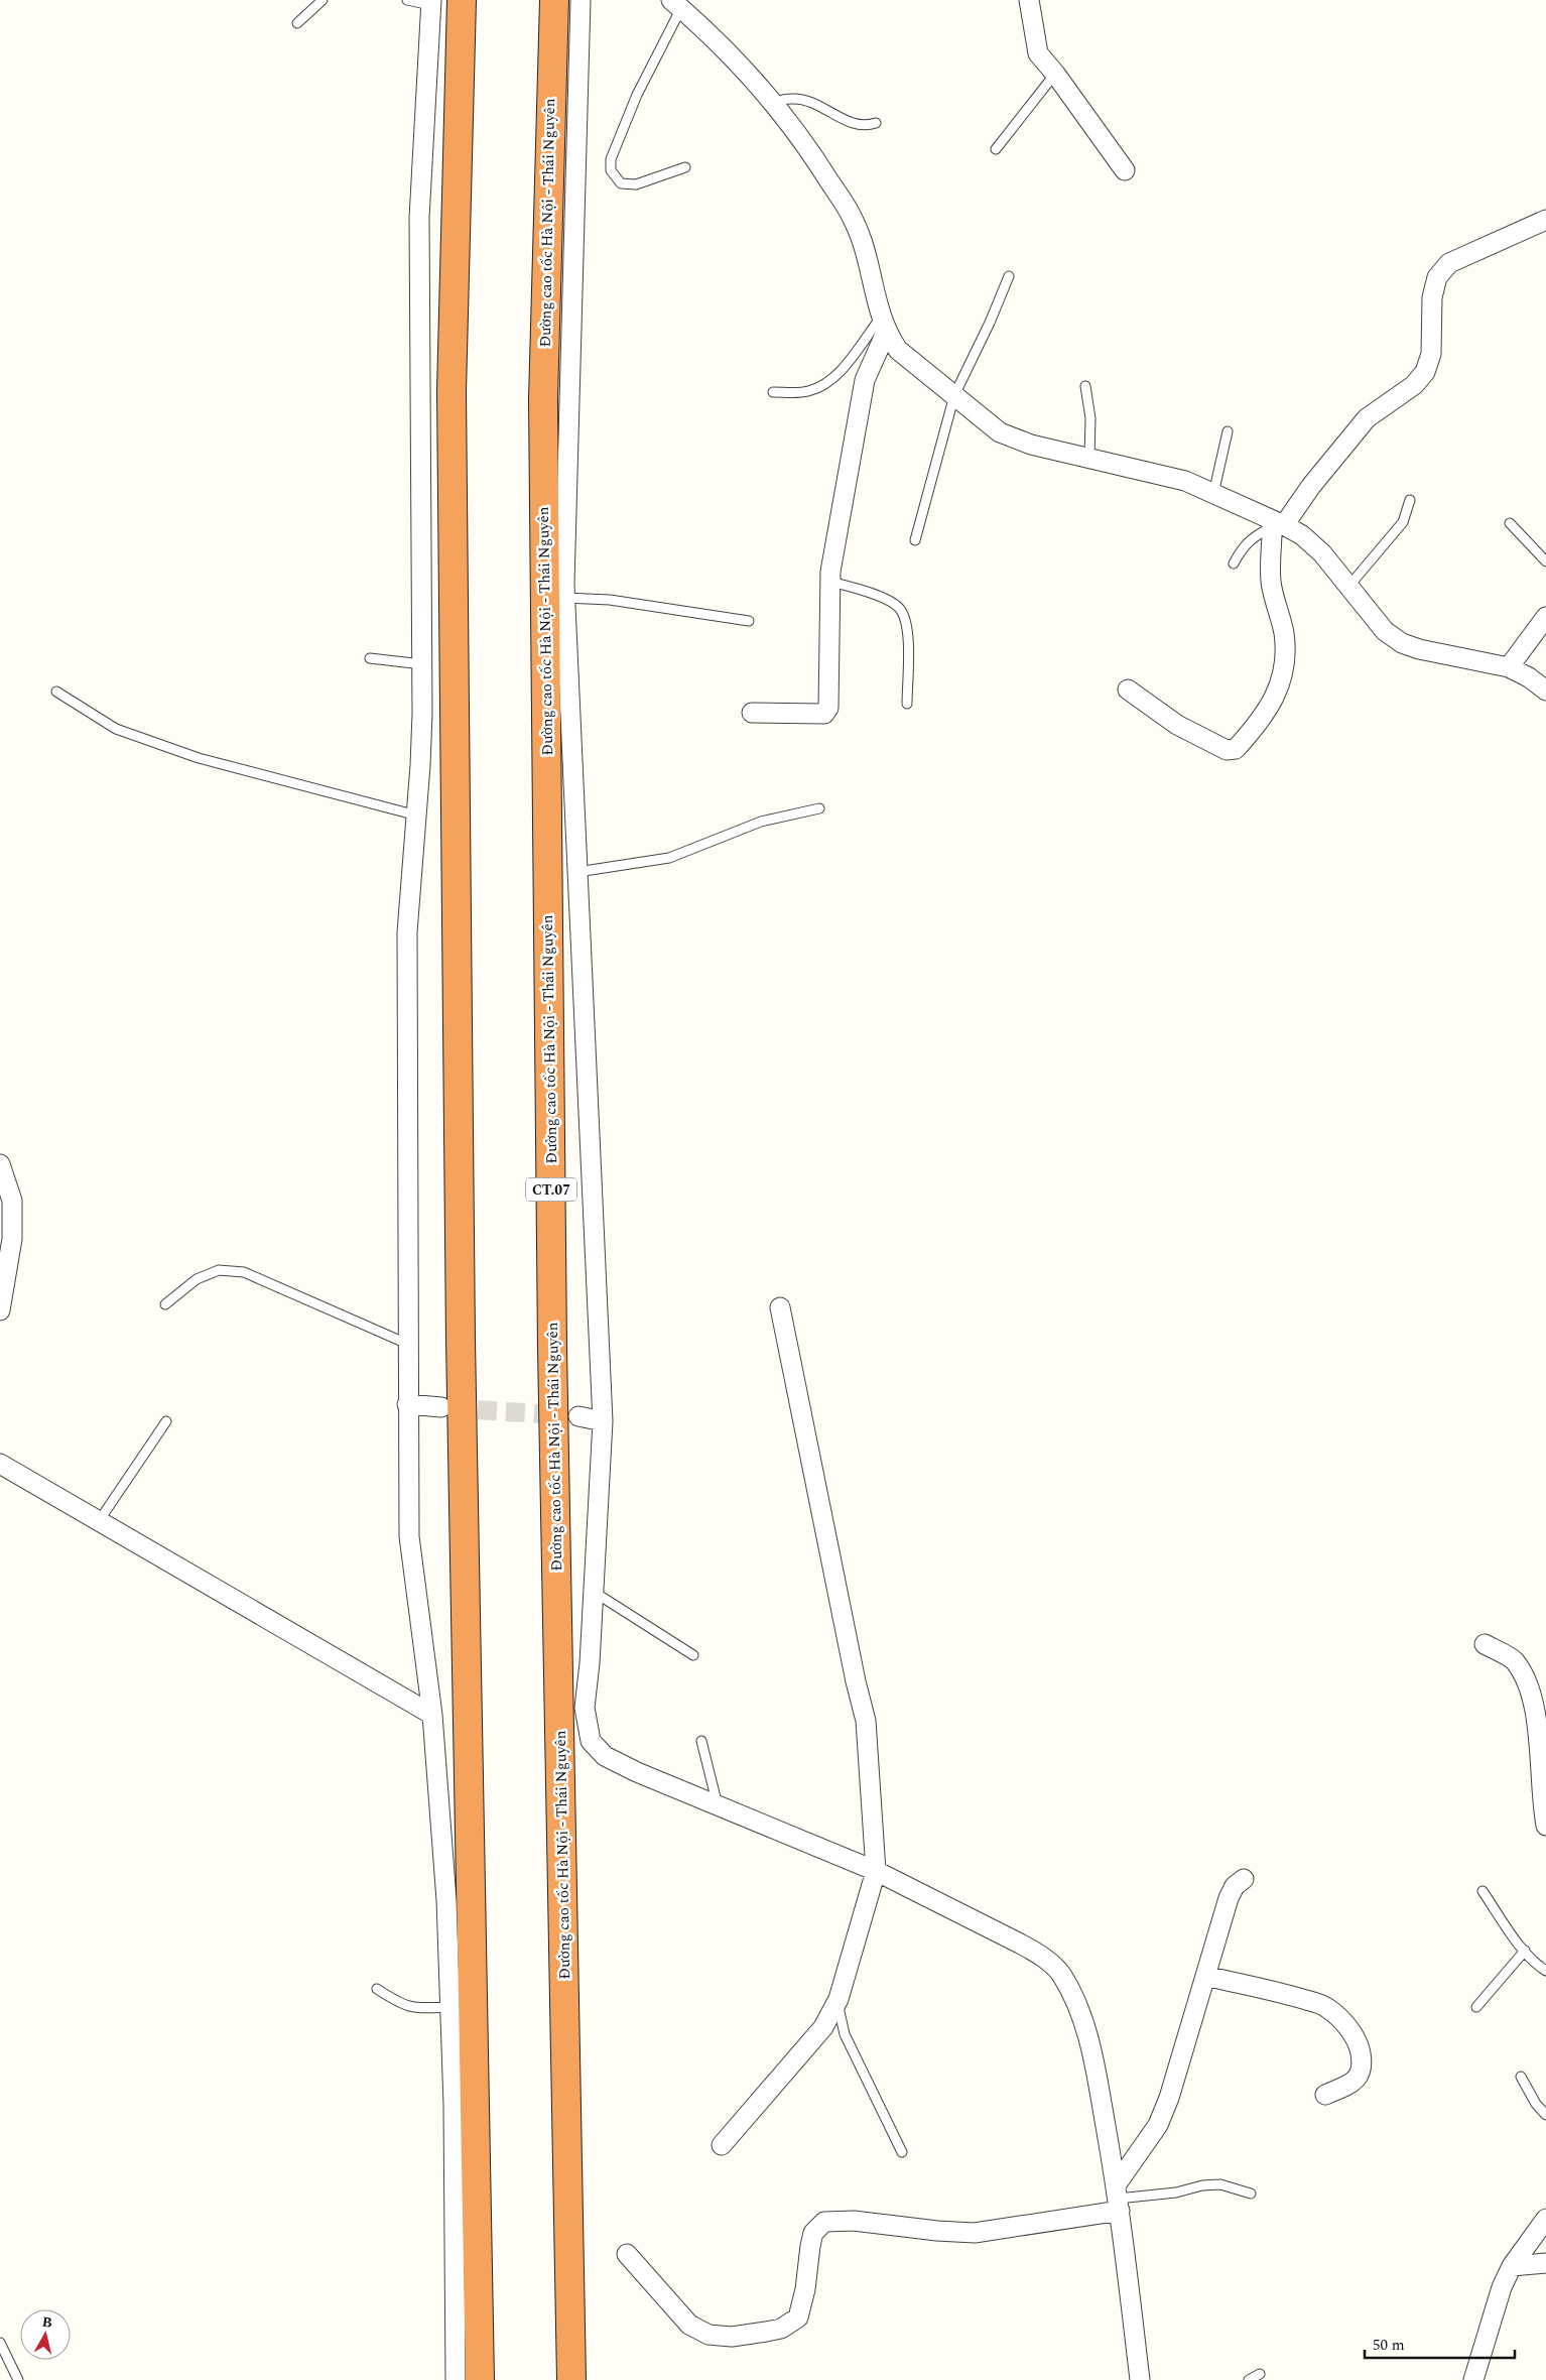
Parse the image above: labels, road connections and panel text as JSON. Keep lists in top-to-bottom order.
{
  "streets": {
    "highway": ["Đường cao tốc Hà Nội - Thái Nguyên", "CT.07"]
  },
  "scale_bar": "50 m",
  "north": "top"
}
